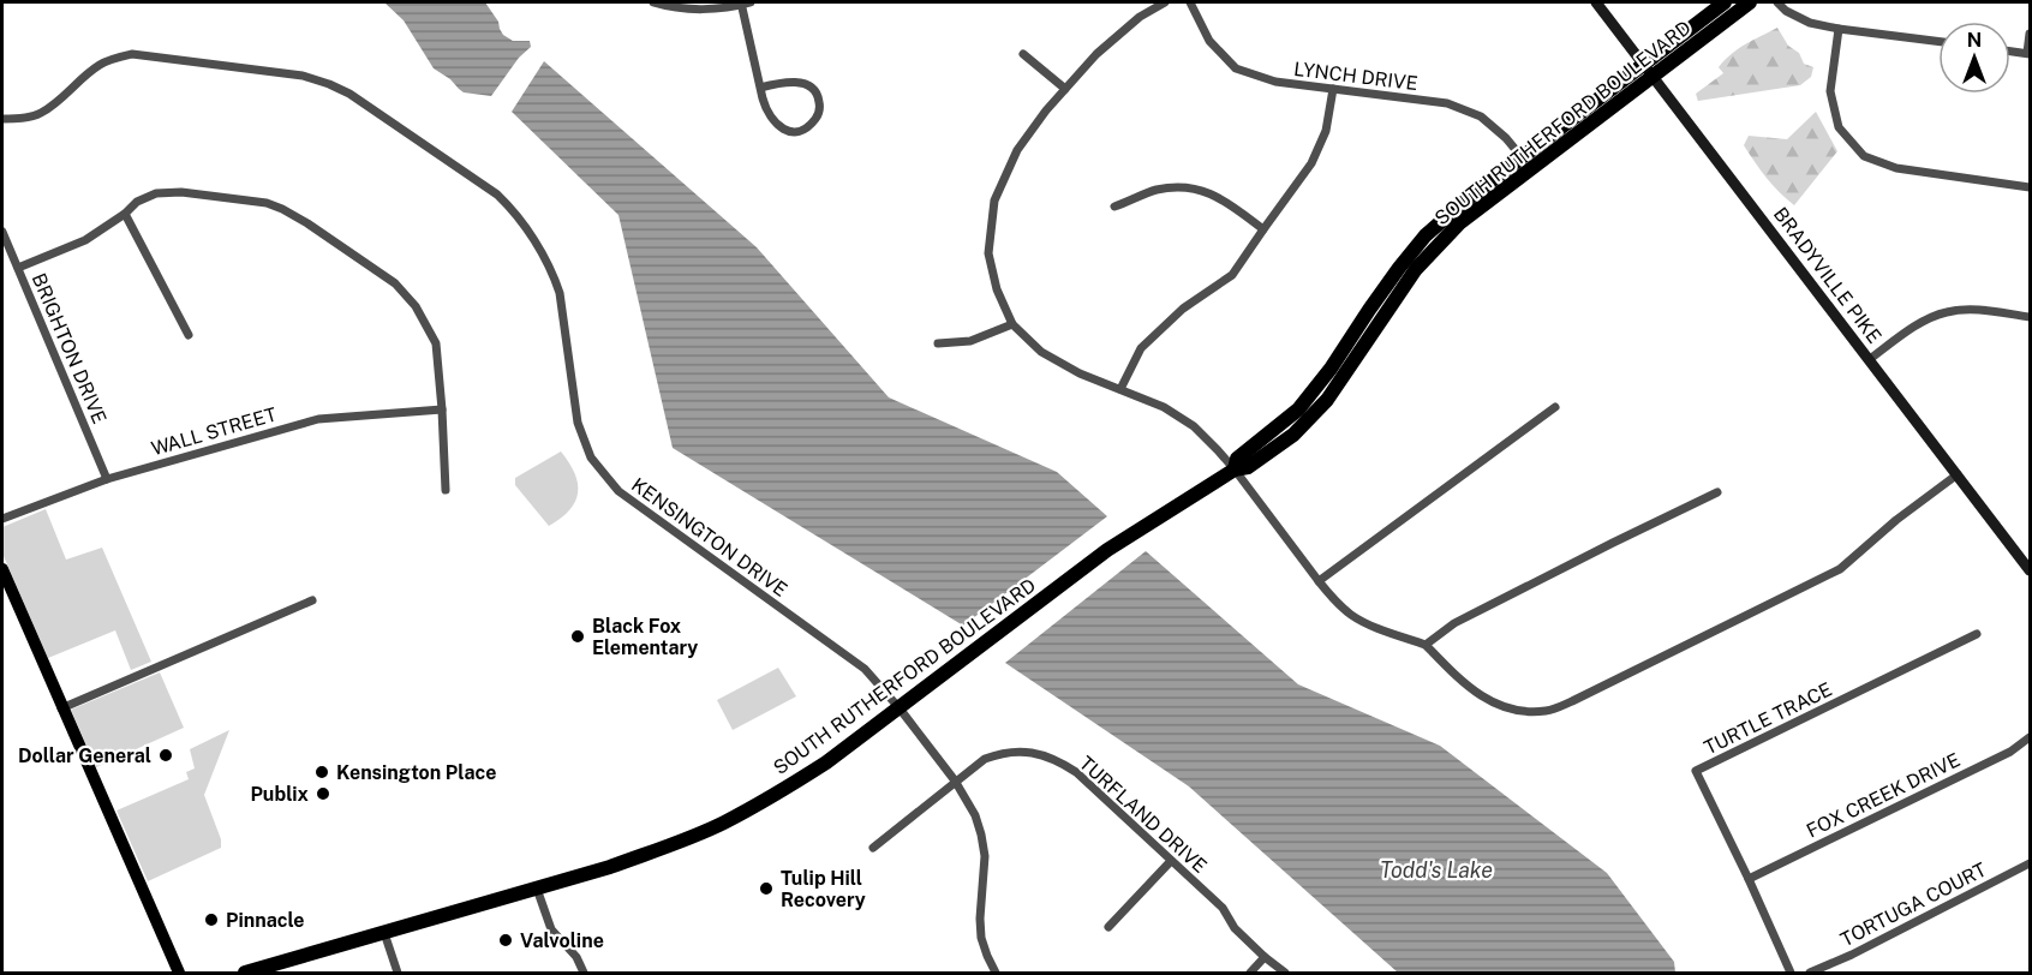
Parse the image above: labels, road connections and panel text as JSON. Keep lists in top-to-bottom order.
{
  "streets": {
    "highway": ["SOUTH RUTHERFORD BOULEVARD"],
    "main road": ["BRADYVILLE PIKE"],
    "street": [
      "LYNCH DRIVE",
      "BRIGHTON DRIVE",
      "WALL STREET",
      "KENSINGTON DRIVE",
      "TURTLE TRACE",
      "FOX CREEK DRIVE",
      "TURFLAND DRIVE",
      "TORTUGA COURT"
    ]
  },
  "crossings": [
    ["LYNCH DRIVE", "SOUTH RUTHERFORD BOULEVARD"],
    ["SOUTH RUTHERFORD BOULEVARD", "BRADYVILLE PIKE"],
    ["SOUTH RUTHERFORD BOULEVARD", "KENSINGTON DRIVE"],
    ["BRIGHTON DRIVE", "WALL STREET"],
    ["KENSINGTON DRIVE", "TURFLAND DRIVE"],
    ["TURTLE TRACE", "FOX CREEK DRIVE"]
  ],
  "water": ["Todd's Lake"],
  "places": [
    "Black Fox Elementary",
    "Dollar General",
    "Kensington Place",
    "Publix",
    "Tulip Hill Recovery",
    "Pinnacle",
    "Valvoline"
  ],
  "north": "top"
}
